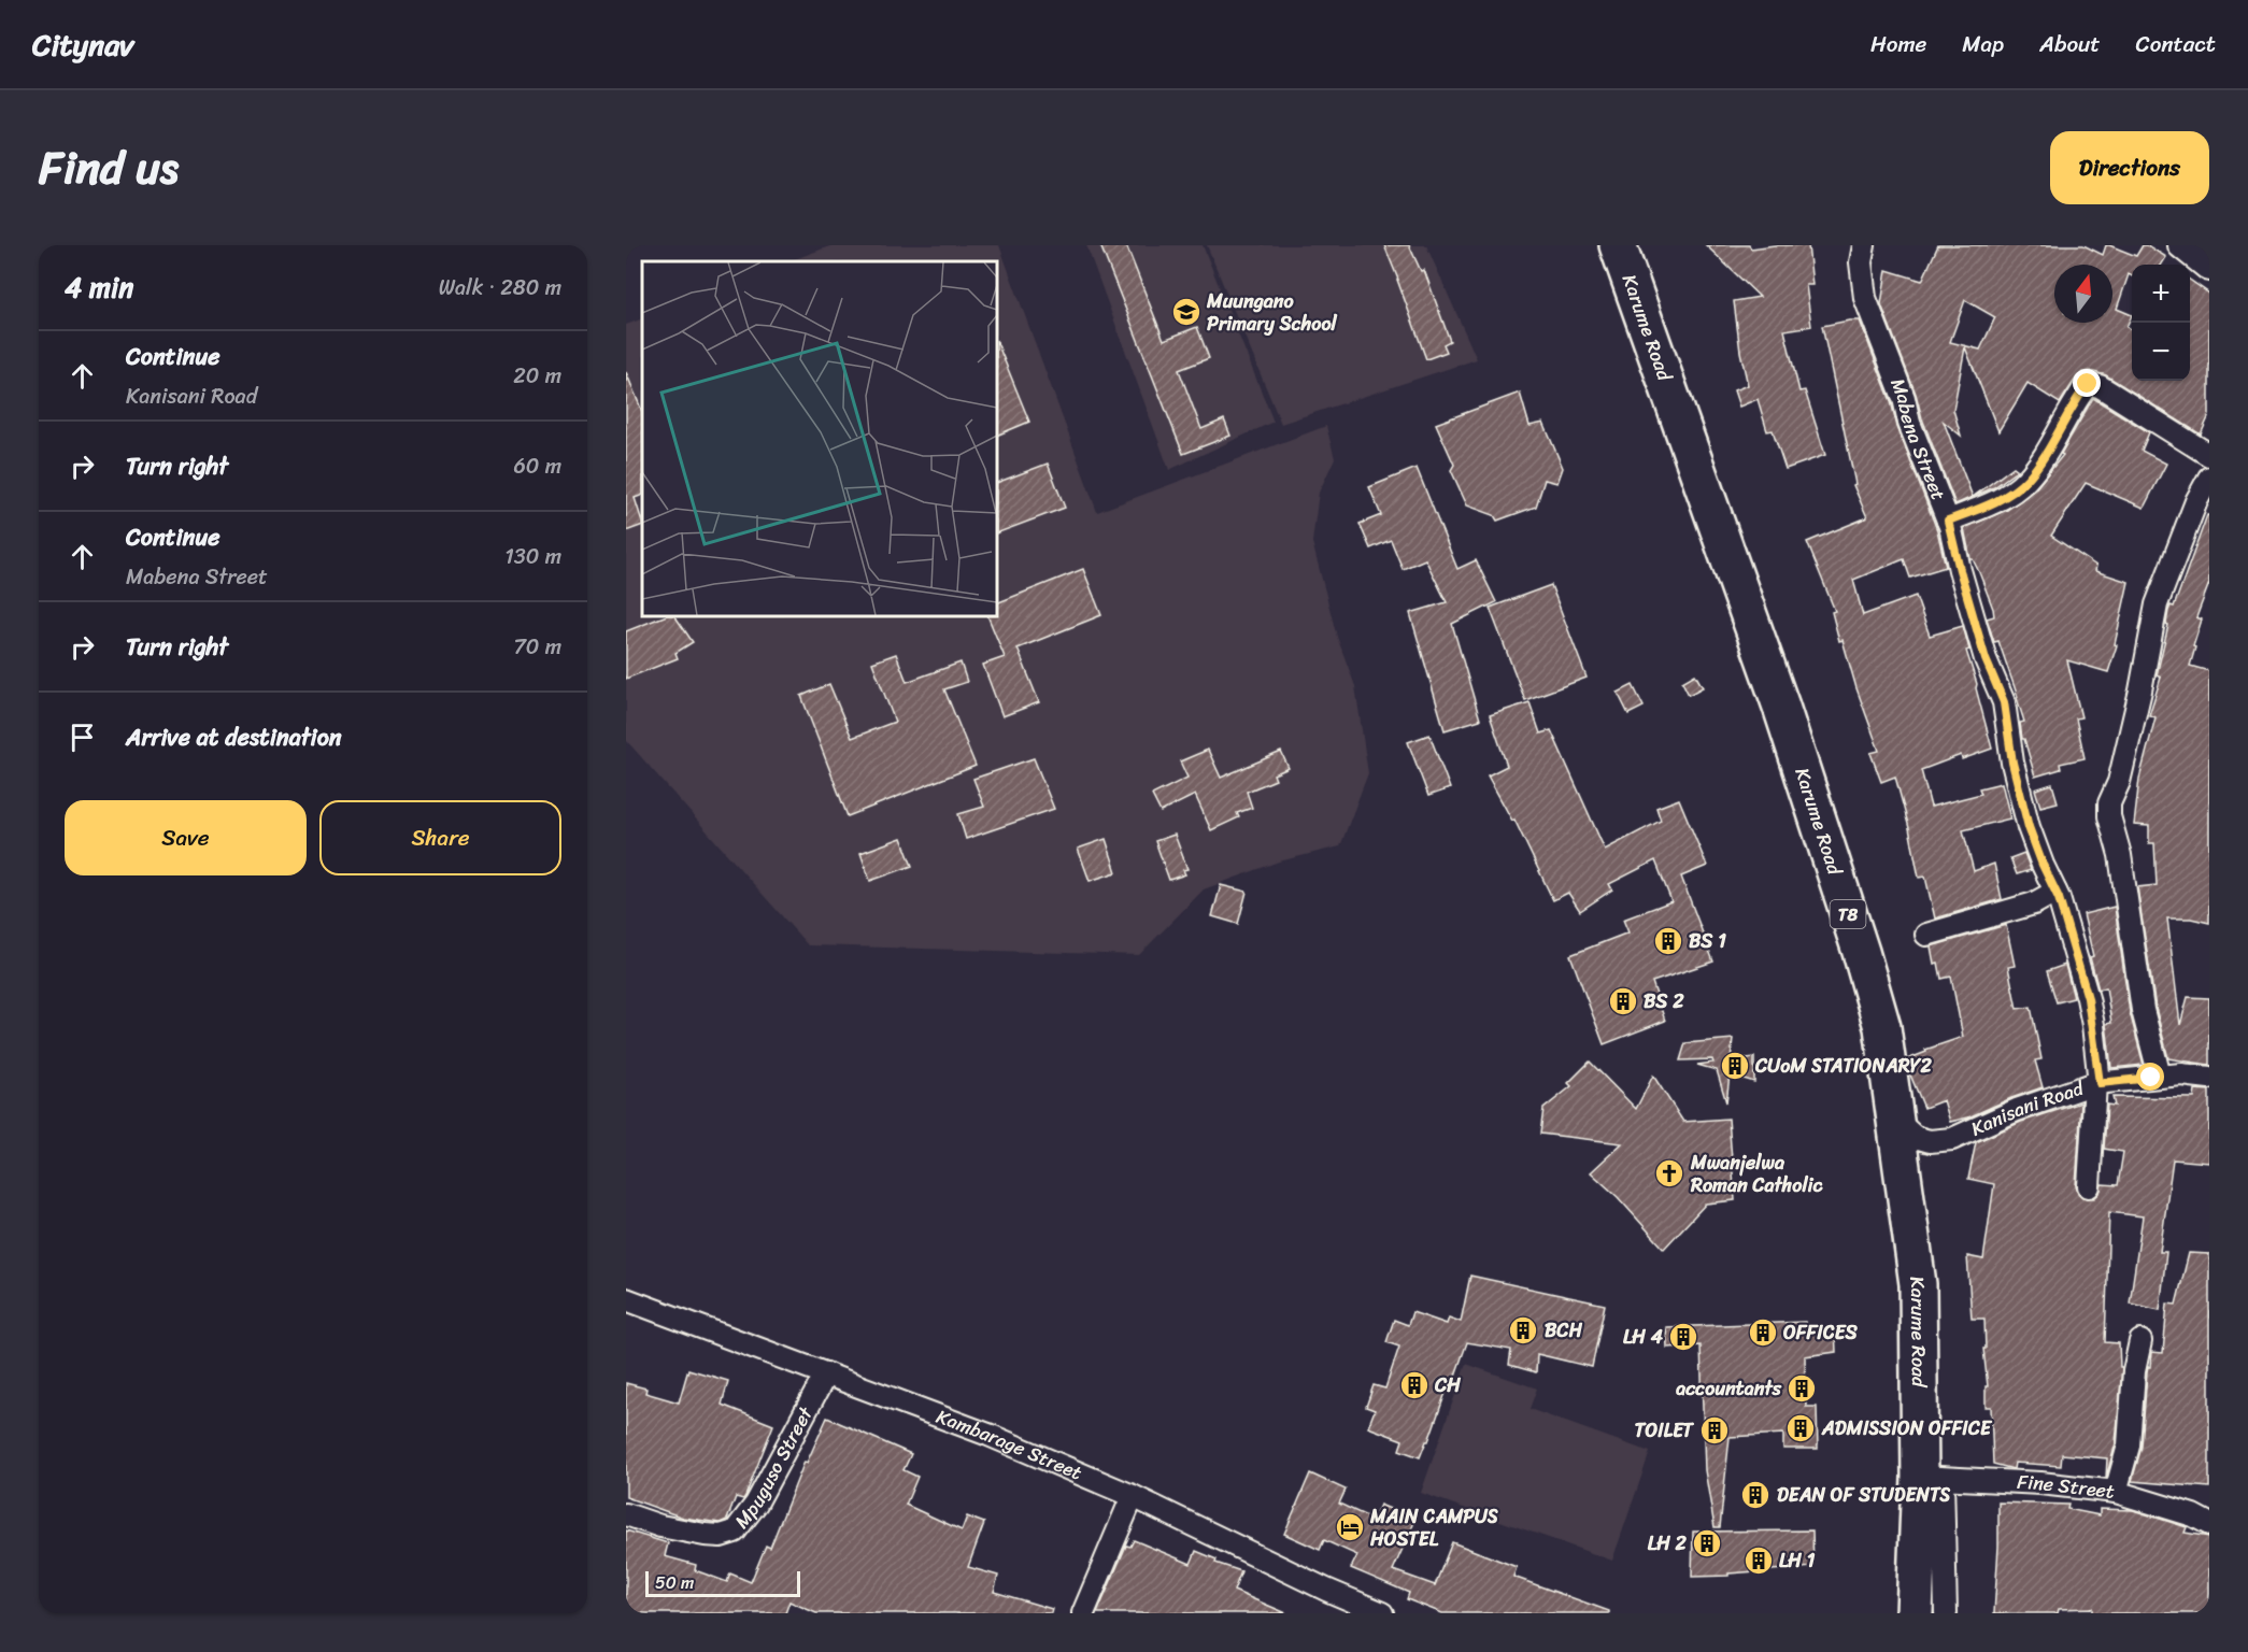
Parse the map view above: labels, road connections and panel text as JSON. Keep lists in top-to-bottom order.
{
  "streets": {
    "highway": ["Karume Road", "T8"],
    "street": [
      "Mabena Street",
      "Kanisani Road",
      "Kambarage Street",
      "Mpuguso Street",
      "Fine Street"
    ]
  },
  "crossings": [
    ["Karume Road", "Kanisani Road"],
    ["Karume Road", "Fine Street"],
    ["Mabena Street", "Kanisani Road"],
    ["Kambarage Street", "Mpuguso Street"]
  ],
  "places": {
    "school or university": ["Muungano Primary School"],
    "building": [
      "BS 1",
      "BS 2",
      "CUoM STATIONARY2",
      "BCH",
      "OFFICES",
      "LH 4",
      "CH",
      "accountants",
      "ADMISSION OFFICE",
      "TOILET",
      "DEAN OF STUDENTS",
      "LH 2",
      "LH 1"
    ],
    "church": ["Mwanjelwa Roman Catholic"],
    "hotel": ["MAIN CAMPUS HOSTEL"]
  },
  "scale_bar": "50 m",
  "north": "top",
  "page": {
    "header": "Citynav",
    "nav": [
      "Home",
      "Map",
      "About",
      "Contact"
    ],
    "title": "Find us",
    "buttons": [
      "Directions",
      ["Save", "Share"]
    ],
    "heading": ["4 min", "Walk · 280 m"],
    "map_buttons": ["+", "−"],
    "list": [
      ["Continue", "Kanisani Road", "20 m"],
      ["Turn right", "60 m"],
      ["Continue", "Mabena Street", "130 m"],
      ["Turn right", "70 m"],
      "Arrive at destination"
    ],
    "scale": "50 m"
  }
}
